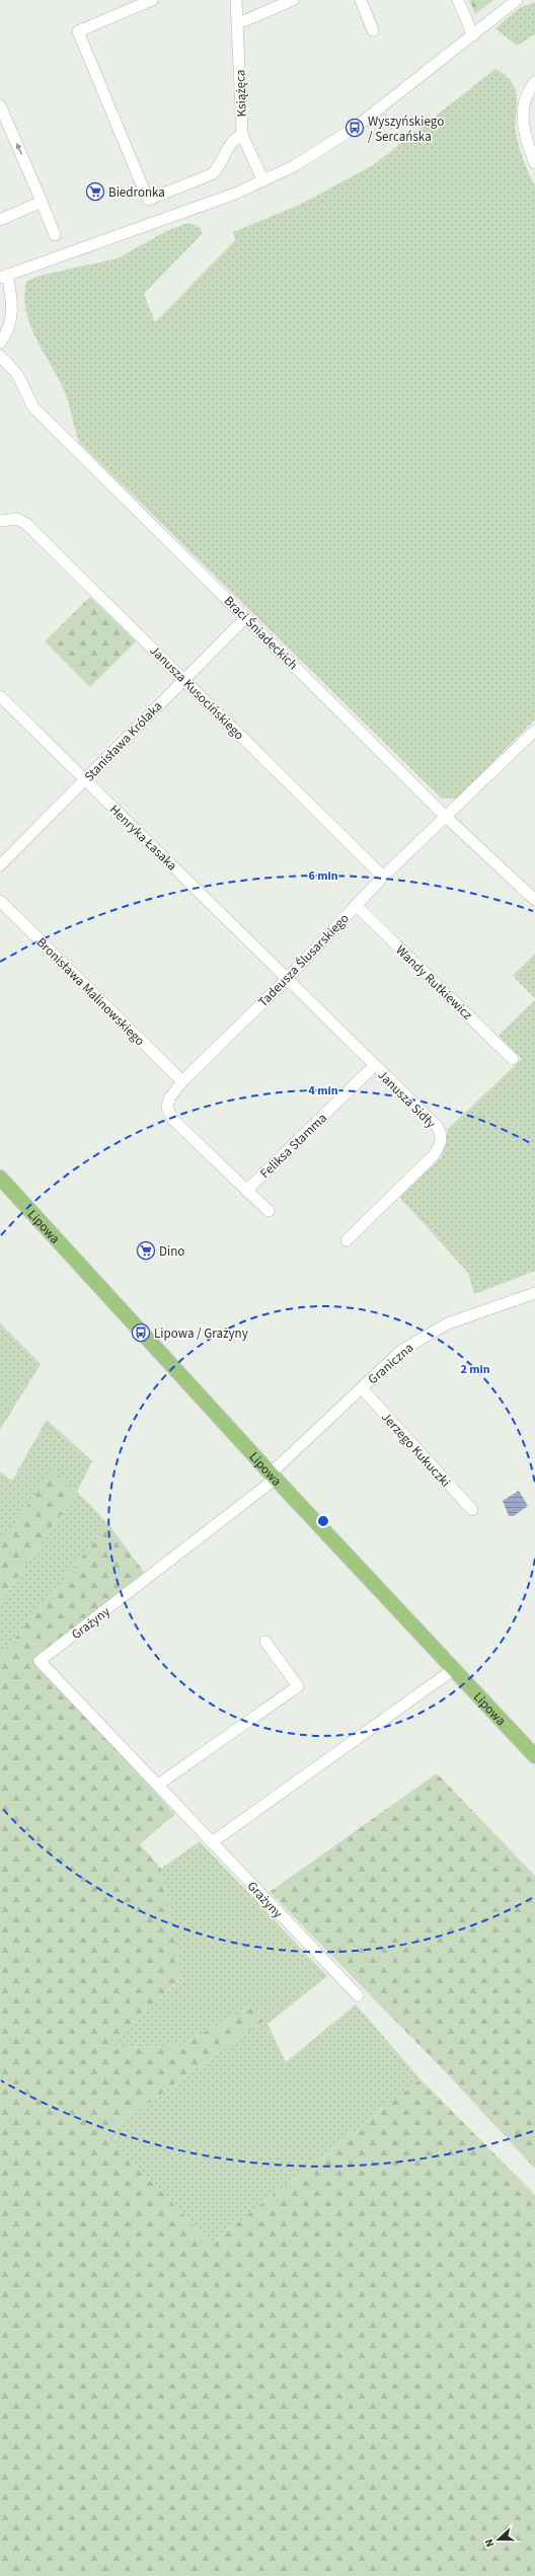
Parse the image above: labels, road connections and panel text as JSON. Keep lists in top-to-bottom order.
{
  "streets": {
    "main road": ["Lipowa"],
    "street": [
      "Książęca",
      "Braci Śniadeckich",
      "Janusza Kusocińskiego",
      "Stanisława Królaka",
      "Henryka Łasaka",
      "Tadeusza Ślusarskiego",
      "Wandy Rutkiewicz",
      "Bronisława Malinowskiego",
      "Janusza Sidły",
      "Feliksa Stamma",
      "Graniczna",
      "Jerzego Kukuczki",
      "Grażyny"
    ]
  },
  "crossings": [
    ["Braci Śniadeckich", "Stanisława Królaka"],
    ["Braci Śniadeckich", "Tadeusza Ślusarskiego"],
    ["Janusza Kusocińskiego", "Stanisława Królaka"],
    ["Janusza Kusocińskiego", "Tadeusza Ślusarskiego"],
    ["Stanisława Królaka", "Henryka Łasaka"],
    ["Henryka Łasaka", "Tadeusza Ślusarskiego"],
    ["Henryka Łasaka", "Janusza Sidły"],
    ["Tadeusza Ślusarskiego", "Wandy Rutkiewicz"],
    ["Tadeusza Ślusarskiego", "Bronisława Malinowskiego"],
    ["Tadeusza Ślusarskiego", "Janusza Sidły"],
    ["Tadeusza Ślusarskiego", "Feliksa Stamma"],
    ["Janusza Sidły", "Feliksa Stamma"],
    ["Lipowa", "Graniczna"],
    ["Lipowa", "Grażyny"],
    ["Graniczna", "Jerzego Kukuczki"],
    ["Graniczna", "Grażyny"]
  ],
  "places": {
    "bus stop": ["Wyszyńskiego / Sercańska", "Lipowa / Grażyny"],
    "supermarket": ["Biedronka", "Dino"]
  },
  "north": "left",
  "rings": ["6 min", "4 min", "2 min"]
}
